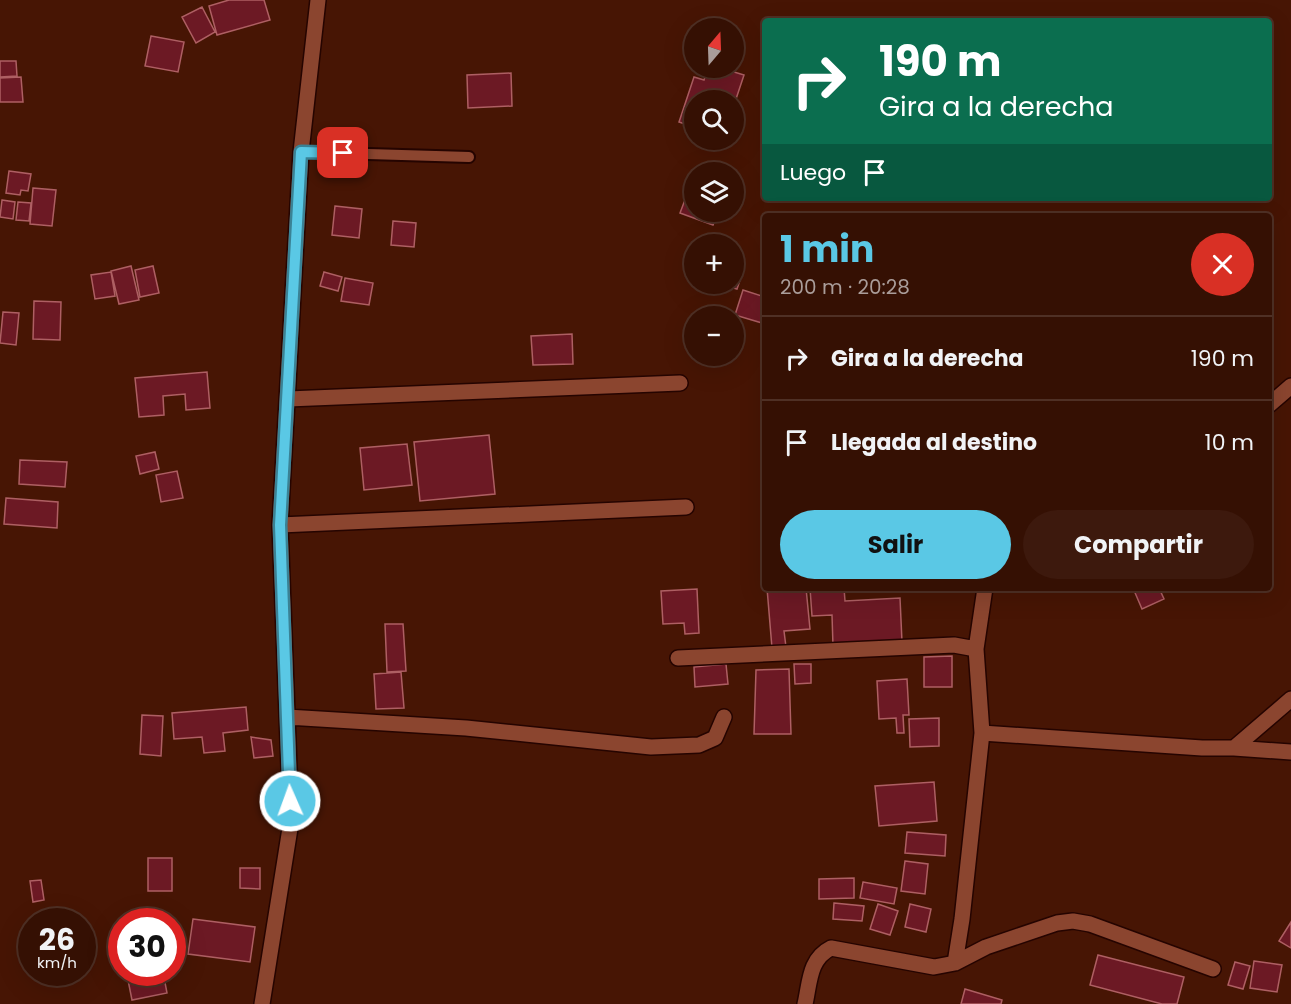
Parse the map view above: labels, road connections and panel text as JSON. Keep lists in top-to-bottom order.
{
  "north": "top",
  "page": {
    "map_buttons": ["+", "−"],
    "turn": ["190 m", "Gira a la derecha"],
    "then": "Luego",
    "heading": ["1 min", "200 m · 20:28"],
    "list": [
      {
        "name": "Gira a la derecha",
        "value": "190 m"
      },
      {
        "name": "Llegada al destino",
        "value": "10 m"
      }
    ],
    "buttons": ["Salir", "Compartir"],
    "speed": "26 km/h",
    "limit": "30"
  }
}
